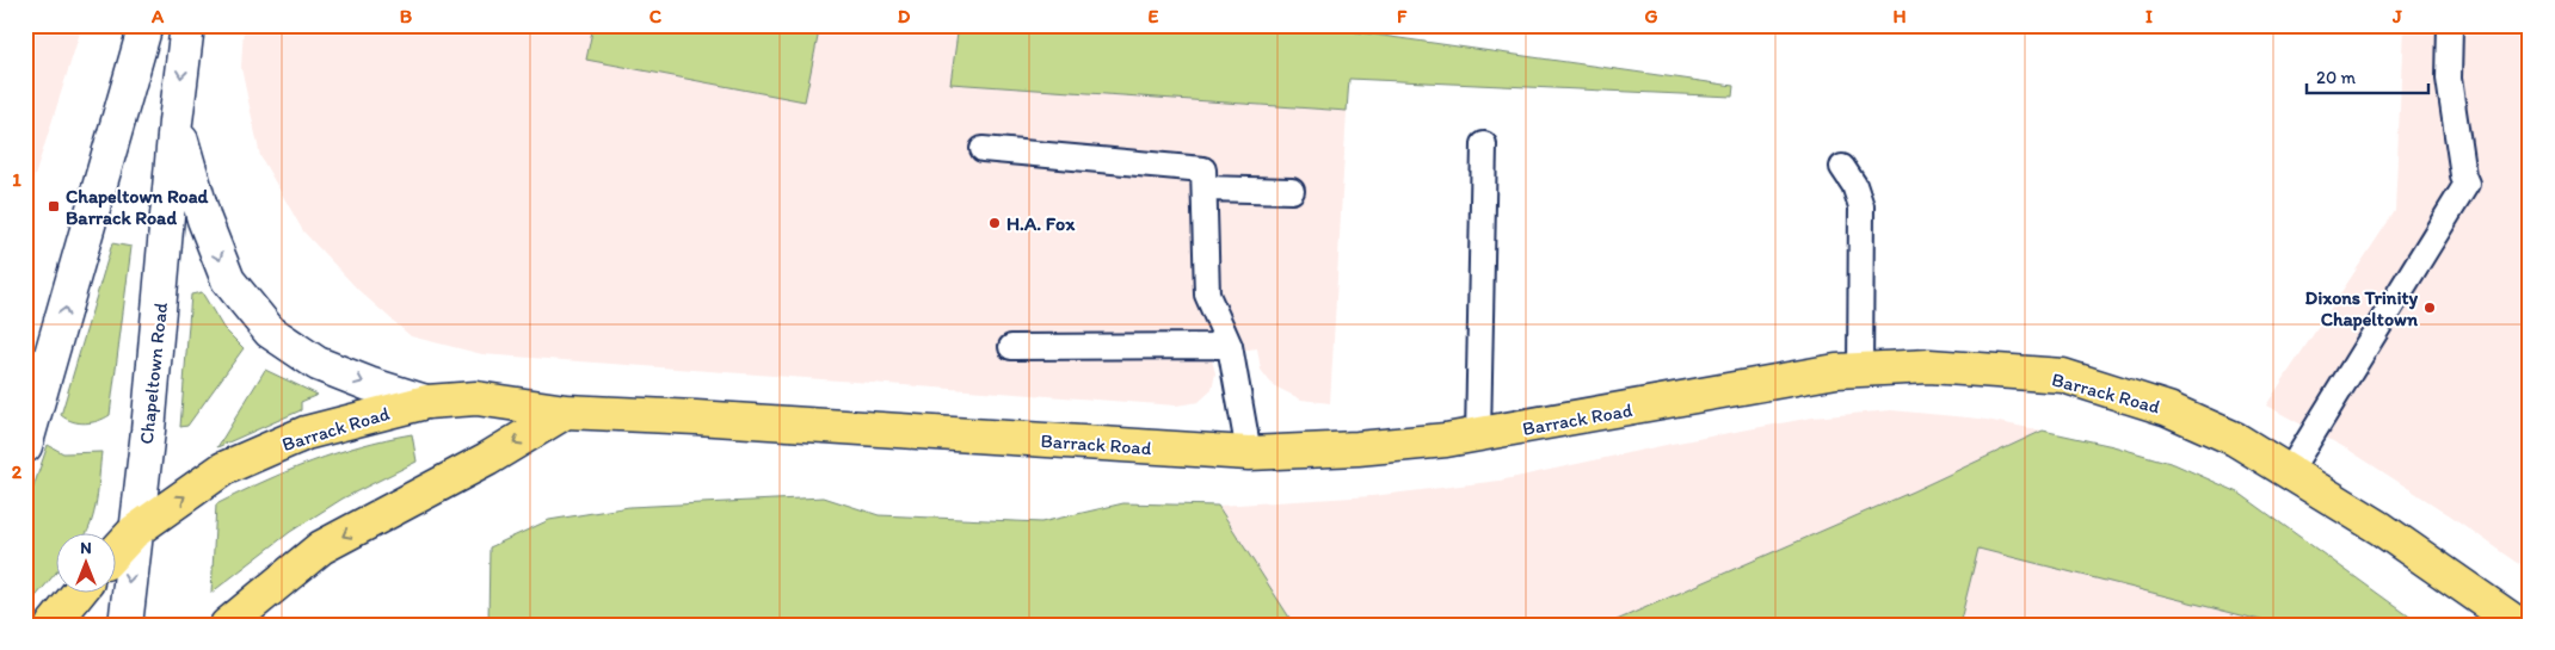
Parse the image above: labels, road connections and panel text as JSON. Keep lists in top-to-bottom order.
{
  "streets": {
    "main road": ["Barrack Road"],
    "street": ["Chapeltown Road"]
  },
  "crossings": [
    ["Chapeltown Road", "Barrack Road"]
  ],
  "one_way": ["Chapeltown Road"],
  "places": {
    "transit": ["Chapeltown Road Barrack Road"],
    "other": ["H.A. Fox", "Dixons Trinity Chapeltown"]
  },
  "scale_bar": "20 m",
  "north": "top",
  "grid": {
    "columns": [
      "A",
      "B",
      "C",
      "D",
      "E",
      "F",
      "G",
      "H",
      "I",
      "J"
    ],
    "rows": ["1", "2"]
  }
}
